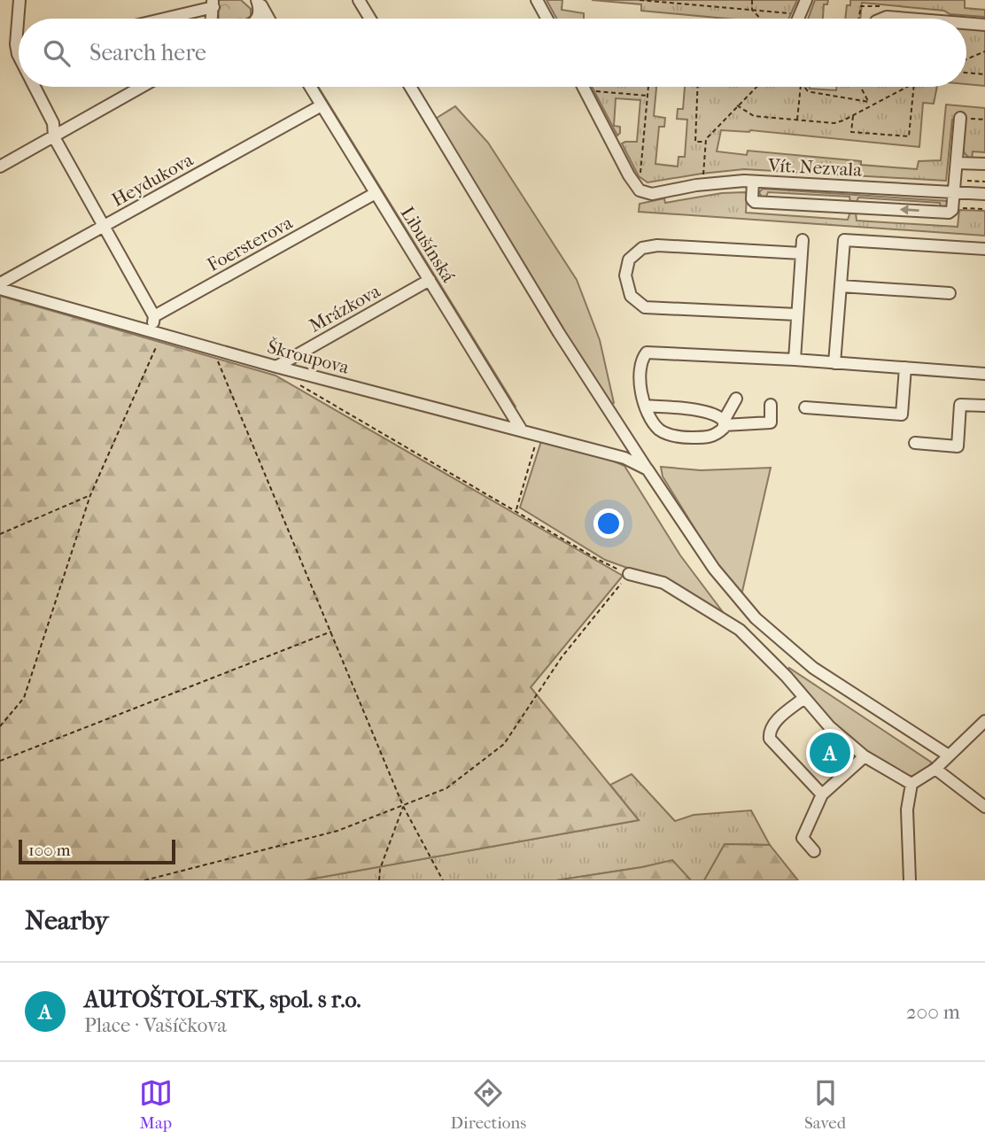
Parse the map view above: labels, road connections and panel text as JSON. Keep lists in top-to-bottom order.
{
  "streets": {
    "street": [
      "Vít. Nezvala",
      "Heydukova",
      "Foersterova",
      "Libušínská",
      "Mrázkova",
      "Škroupova"
    ]
  },
  "crossings": [
    ["Heydukova", "Libušínská"],
    ["Foersterova", "Libušínská"],
    ["Libušínská", "Mrázkova"],
    ["Libušínská", "Škroupova"],
    ["Mrázkova", "Škroupova"]
  ],
  "scale_bar": "100 m",
  "page": {
    "search": "Search here",
    "pins": "A",
    "scale": "100 m",
    "heading": "Nearby",
    "list": [
      {
        "mark": "A",
        "name": "AUTOŠTOL-STK, spol. s r.o.",
        "note": "Place · Vašíčkova",
        "value": "200 m"
      }
    ],
    "nav": ["Map", "Directions", "Saved"]
  }
}
